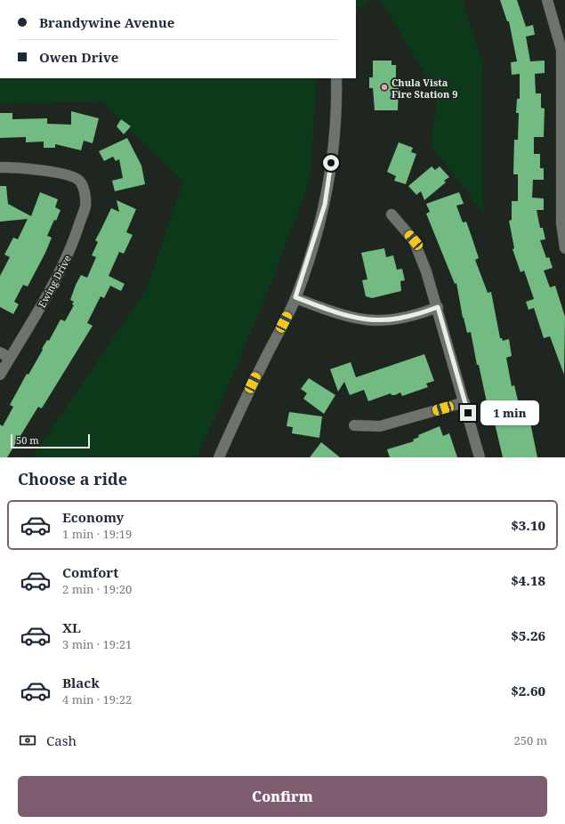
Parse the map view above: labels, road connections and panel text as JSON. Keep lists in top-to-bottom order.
{
  "streets": {
    "street": ["Ewing Drive"]
  },
  "places": ["Chula Vista Fire Station 9"],
  "scale_bar": "50 m",
  "page": {
    "banner": ["Brandywine Avenue", "Owen Drive"],
    "bubble": "1 min",
    "scale": "50 m",
    "heading": "Choose a ride",
    "list": [
      {
        "name": "Economy",
        "note": "1 min · 19:19",
        "value": "$3.10"
      },
      {
        "name": "Comfort",
        "note": "2 min · 19:20",
        "value": "$4.18"
      },
      {
        "name": "XL",
        "note": "3 min · 19:21",
        "value": "$5.26"
      },
      {
        "name": "Black",
        "note": "4 min · 19:22",
        "value": "$2.60"
      }
    ],
    "pay": ["Cash", "250 m"],
    "buttons": "Confirm"
  }
}
